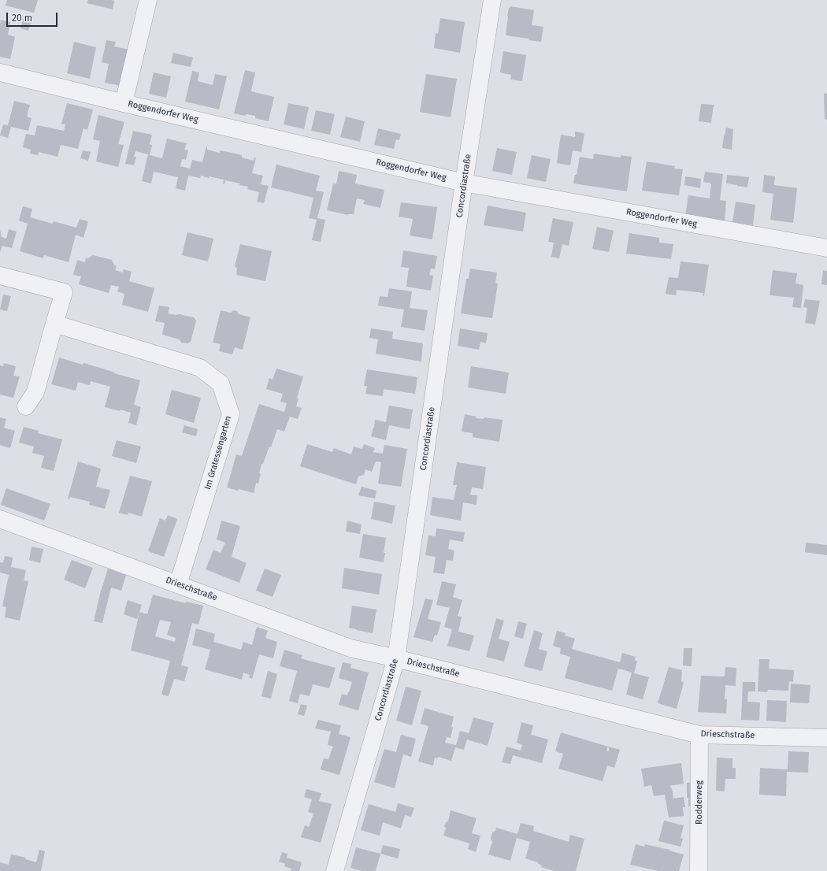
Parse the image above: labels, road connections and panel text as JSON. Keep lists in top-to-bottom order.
{
  "streets": {
    "street": [
      "Roggendorfer Weg",
      "Concordiastraße",
      "Im Gratessengarten",
      "Drieschstraße",
      "Rodderweg"
    ]
  },
  "crossings": [
    ["Roggendorfer Weg", "Concordiastraße"],
    ["Concordiastraße", "Drieschstraße"],
    ["Im Gratessengarten", "Drieschstraße"],
    ["Drieschstraße", "Rodderweg"]
  ],
  "scale_bar": "20 m"
}
